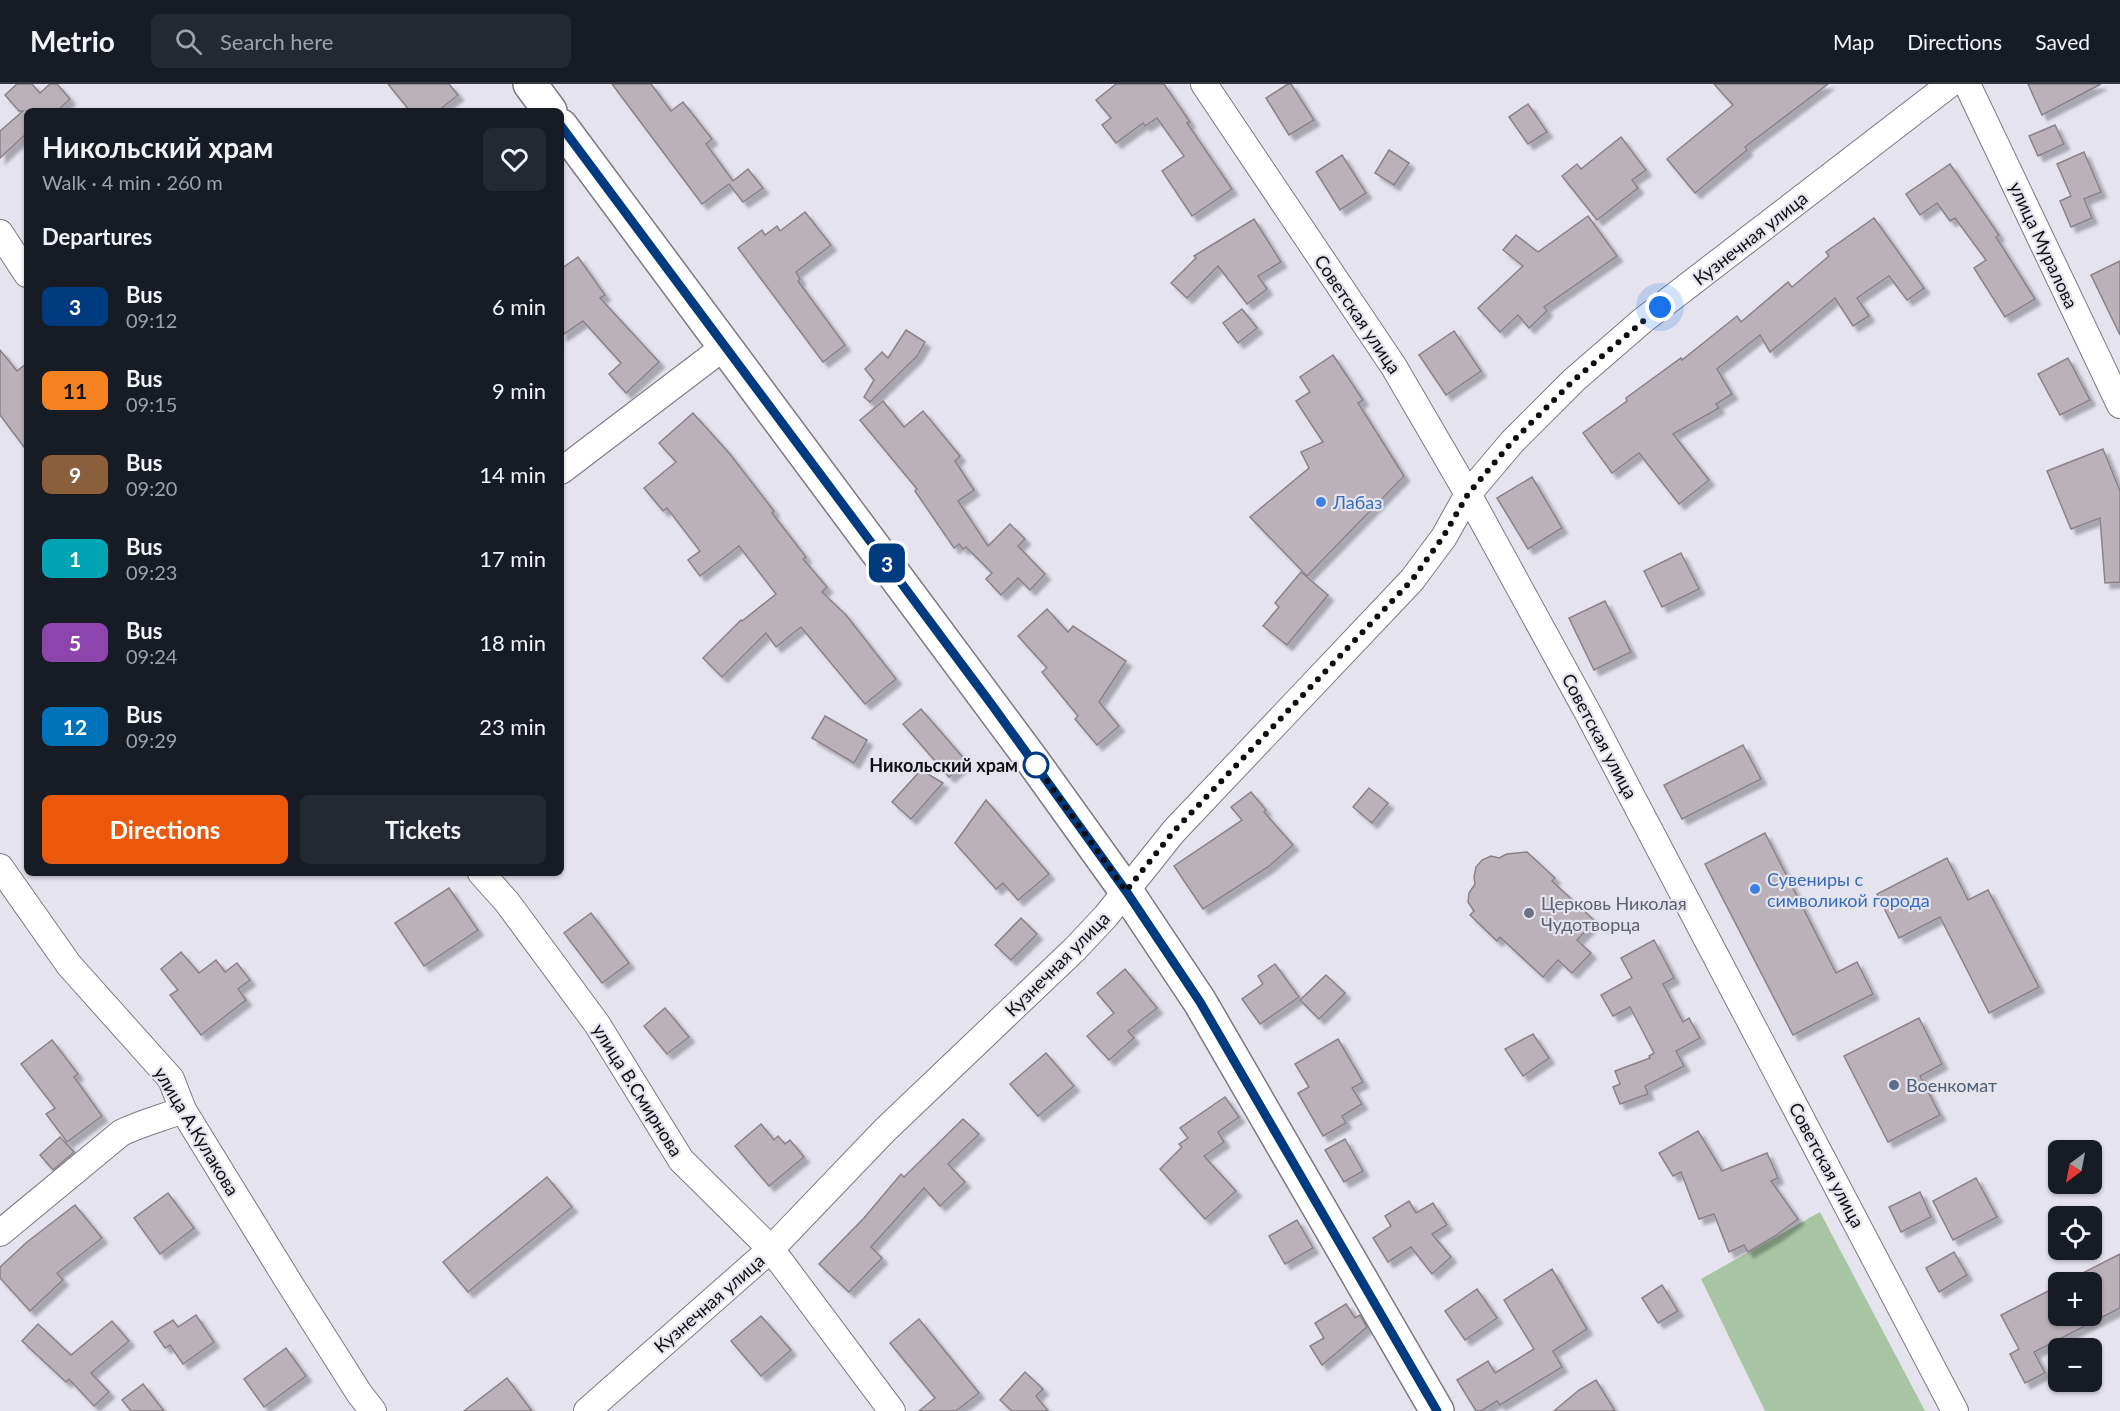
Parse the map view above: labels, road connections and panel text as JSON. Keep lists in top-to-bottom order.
{
  "streets": {
    "street": [
      "Кузнечная улица",
      "улица Муралова",
      "Советская улица",
      "улица В.Смирнова",
      "улица А.Кулакова"
    ]
  },
  "crossings": [
    ["Кузнечная улица", "Советская улица"],
    ["Кузнечная улица", "улица В.Смирнова"]
  ],
  "places": [
    "Лабаз",
    "Никольский храм",
    "Сувениры с символикой города",
    "Церковь Николая Чудотворца",
    "Военкомат"
  ],
  "lines": ["bus line 3"],
  "north": "bottom left",
  "page": {
    "header": "Metrio",
    "search": "Search here",
    "nav": ["Map", "Directions", "Saved"],
    "on_map": "3",
    "heading": [
      ["Никольский храм", "Walk · 4 min · 260 m"],
      "Departures"
    ],
    "list": [
      {
        "mark": "3",
        "name": "Bus",
        "note": "09:12",
        "value": "6 min"
      },
      {
        "mark": "11",
        "name": "Bus",
        "note": "09:15",
        "value": "9 min"
      },
      {
        "mark": "9",
        "name": "Bus",
        "note": "09:20",
        "value": "14 min"
      },
      {
        "mark": "1",
        "name": "Bus",
        "note": "09:23",
        "value": "17 min"
      },
      {
        "mark": "5",
        "name": "Bus",
        "note": "09:24",
        "value": "18 min"
      },
      {
        "mark": "12",
        "name": "Bus",
        "note": "09:29",
        "value": "23 min"
      }
    ],
    "buttons": ["Directions", "Tickets"],
    "map_buttons": ["+", "−"]
  }
}
